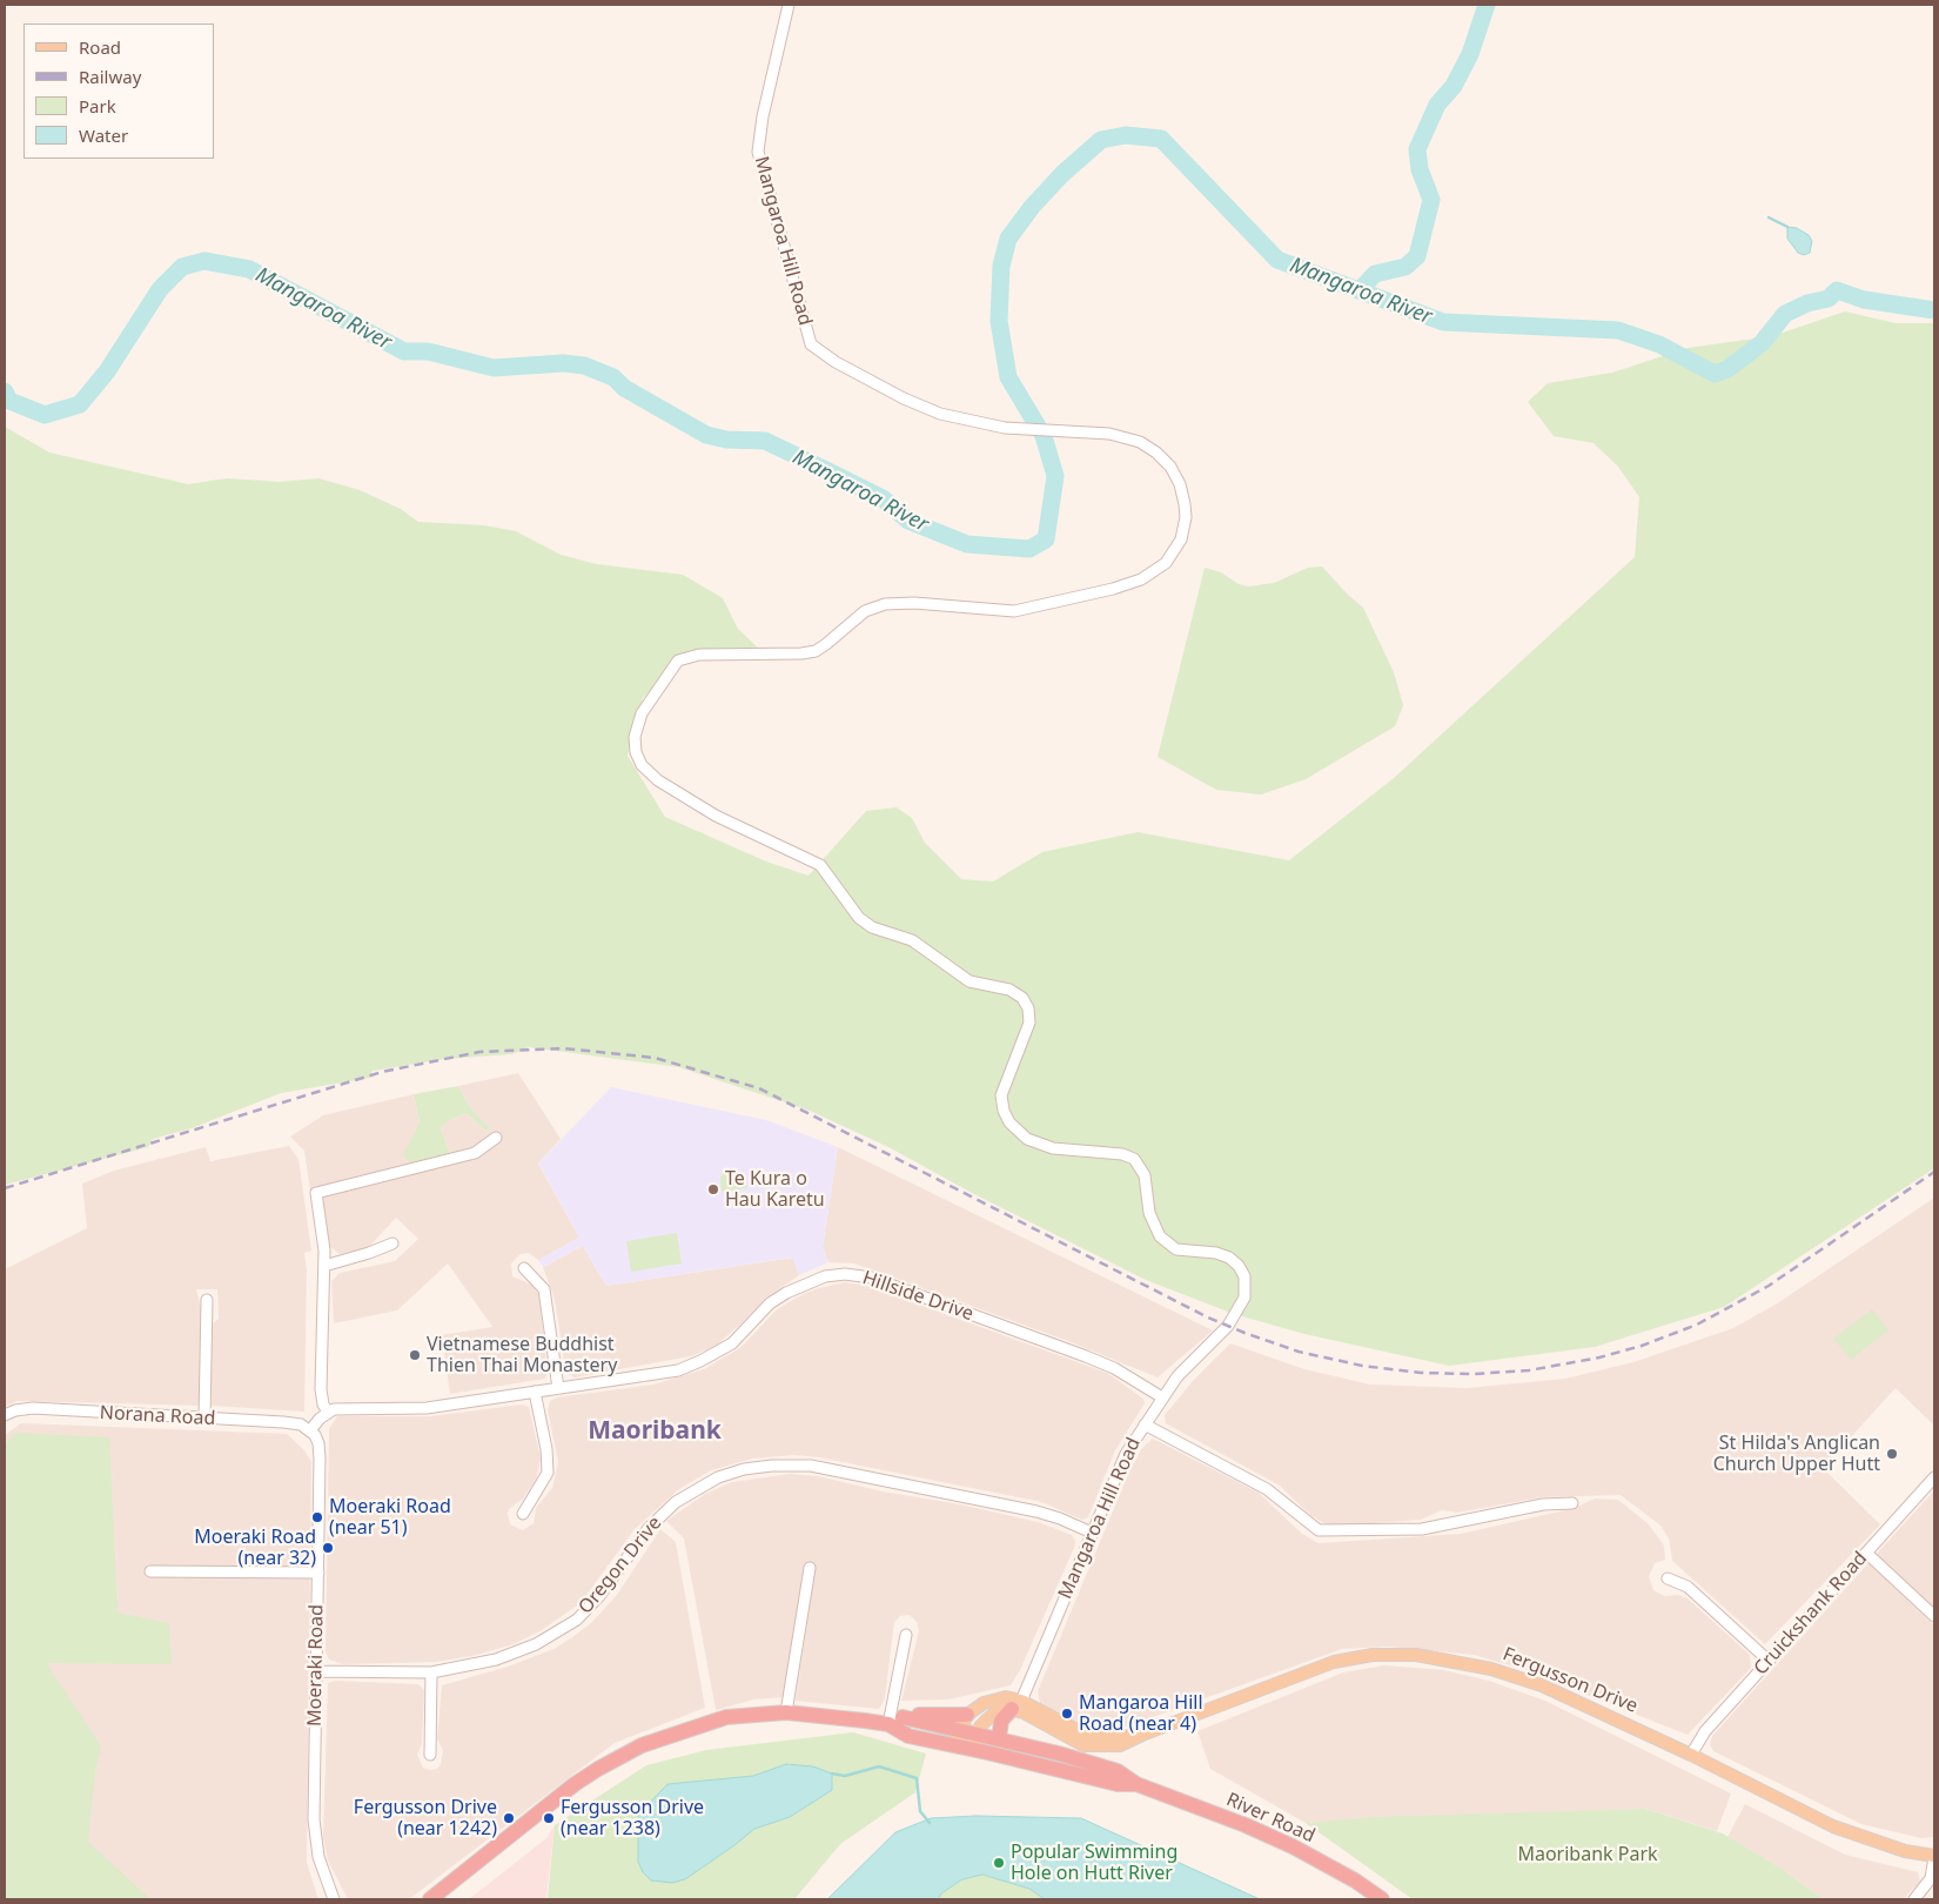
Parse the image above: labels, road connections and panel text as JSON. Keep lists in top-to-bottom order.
{
  "streets": {
    "highway": ["River Road"],
    "main road": ["Fergusson Drive"],
    "street": [
      "Mangaroa Hill Road",
      "Hillside Drive",
      "Norana Road",
      "Oregon Drive",
      "Cruickshank Road",
      "Moeraki Road"
    ]
  },
  "crossings": [
    ["Mangaroa Hill Road", "Hillside Drive"],
    ["Mangaroa Hill Road", "Oregon Drive"],
    ["Mangaroa Hill Road", "Fergusson Drive"],
    ["Norana Road", "Moeraki Road"],
    ["Oregon Drive", "Moeraki Road"],
    ["Cruickshank Road", "Fergusson Drive"]
  ],
  "districts": ["Maoribank"],
  "water": ["Mangaroa River"],
  "parks": ["Maoribank Park"],
  "places": [
    "Te Kura o Hau Karetu",
    "Vietnamese Buddhist Thien Thai Monastery",
    "St Hilda's Anglican Church Upper Hutt",
    "Moeraki Road (near 51)",
    "Moeraki Road (near 32)",
    "Mangaroa Hill Road (near 4)",
    "Fergusson Drive (near 1242)",
    "Fergusson Drive (near 1238)",
    "Popular Swimming Hole on Hutt River"
  ],
  "legend": [
    "Road",
    "Railway",
    "Park",
    "Water"
  ]
}
